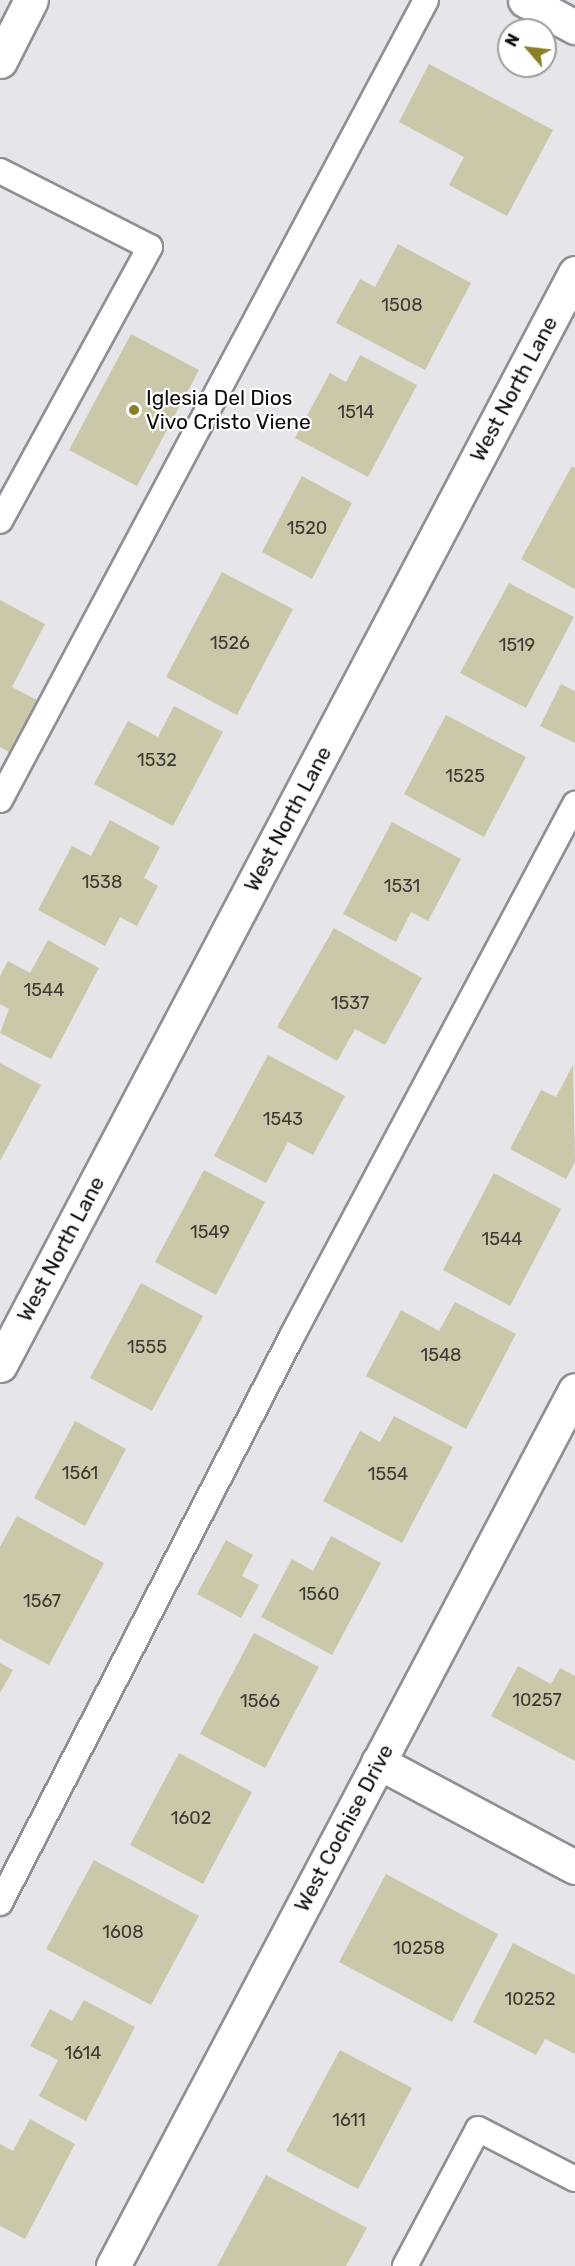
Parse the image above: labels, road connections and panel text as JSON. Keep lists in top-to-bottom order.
{
  "streets": {
    "street": ["West North Lane", "West Cochise Drive"]
  },
  "places": ["Iglesia Del Dios Vivo Cristo Viene"],
  "house_numbers": [
    "1508",
    "1514",
    "1520",
    "1526",
    "1519",
    "1532",
    "1525",
    "1538",
    "1531",
    "1544",
    "1537",
    "1543",
    "1549",
    "1544",
    "1555",
    "1548",
    "1561",
    "1554",
    "1560",
    "1567",
    "10257",
    "1566",
    "1602",
    "1608",
    "10258",
    "10252",
    "1614",
    "1611"
  ],
  "north": "top left"
}
